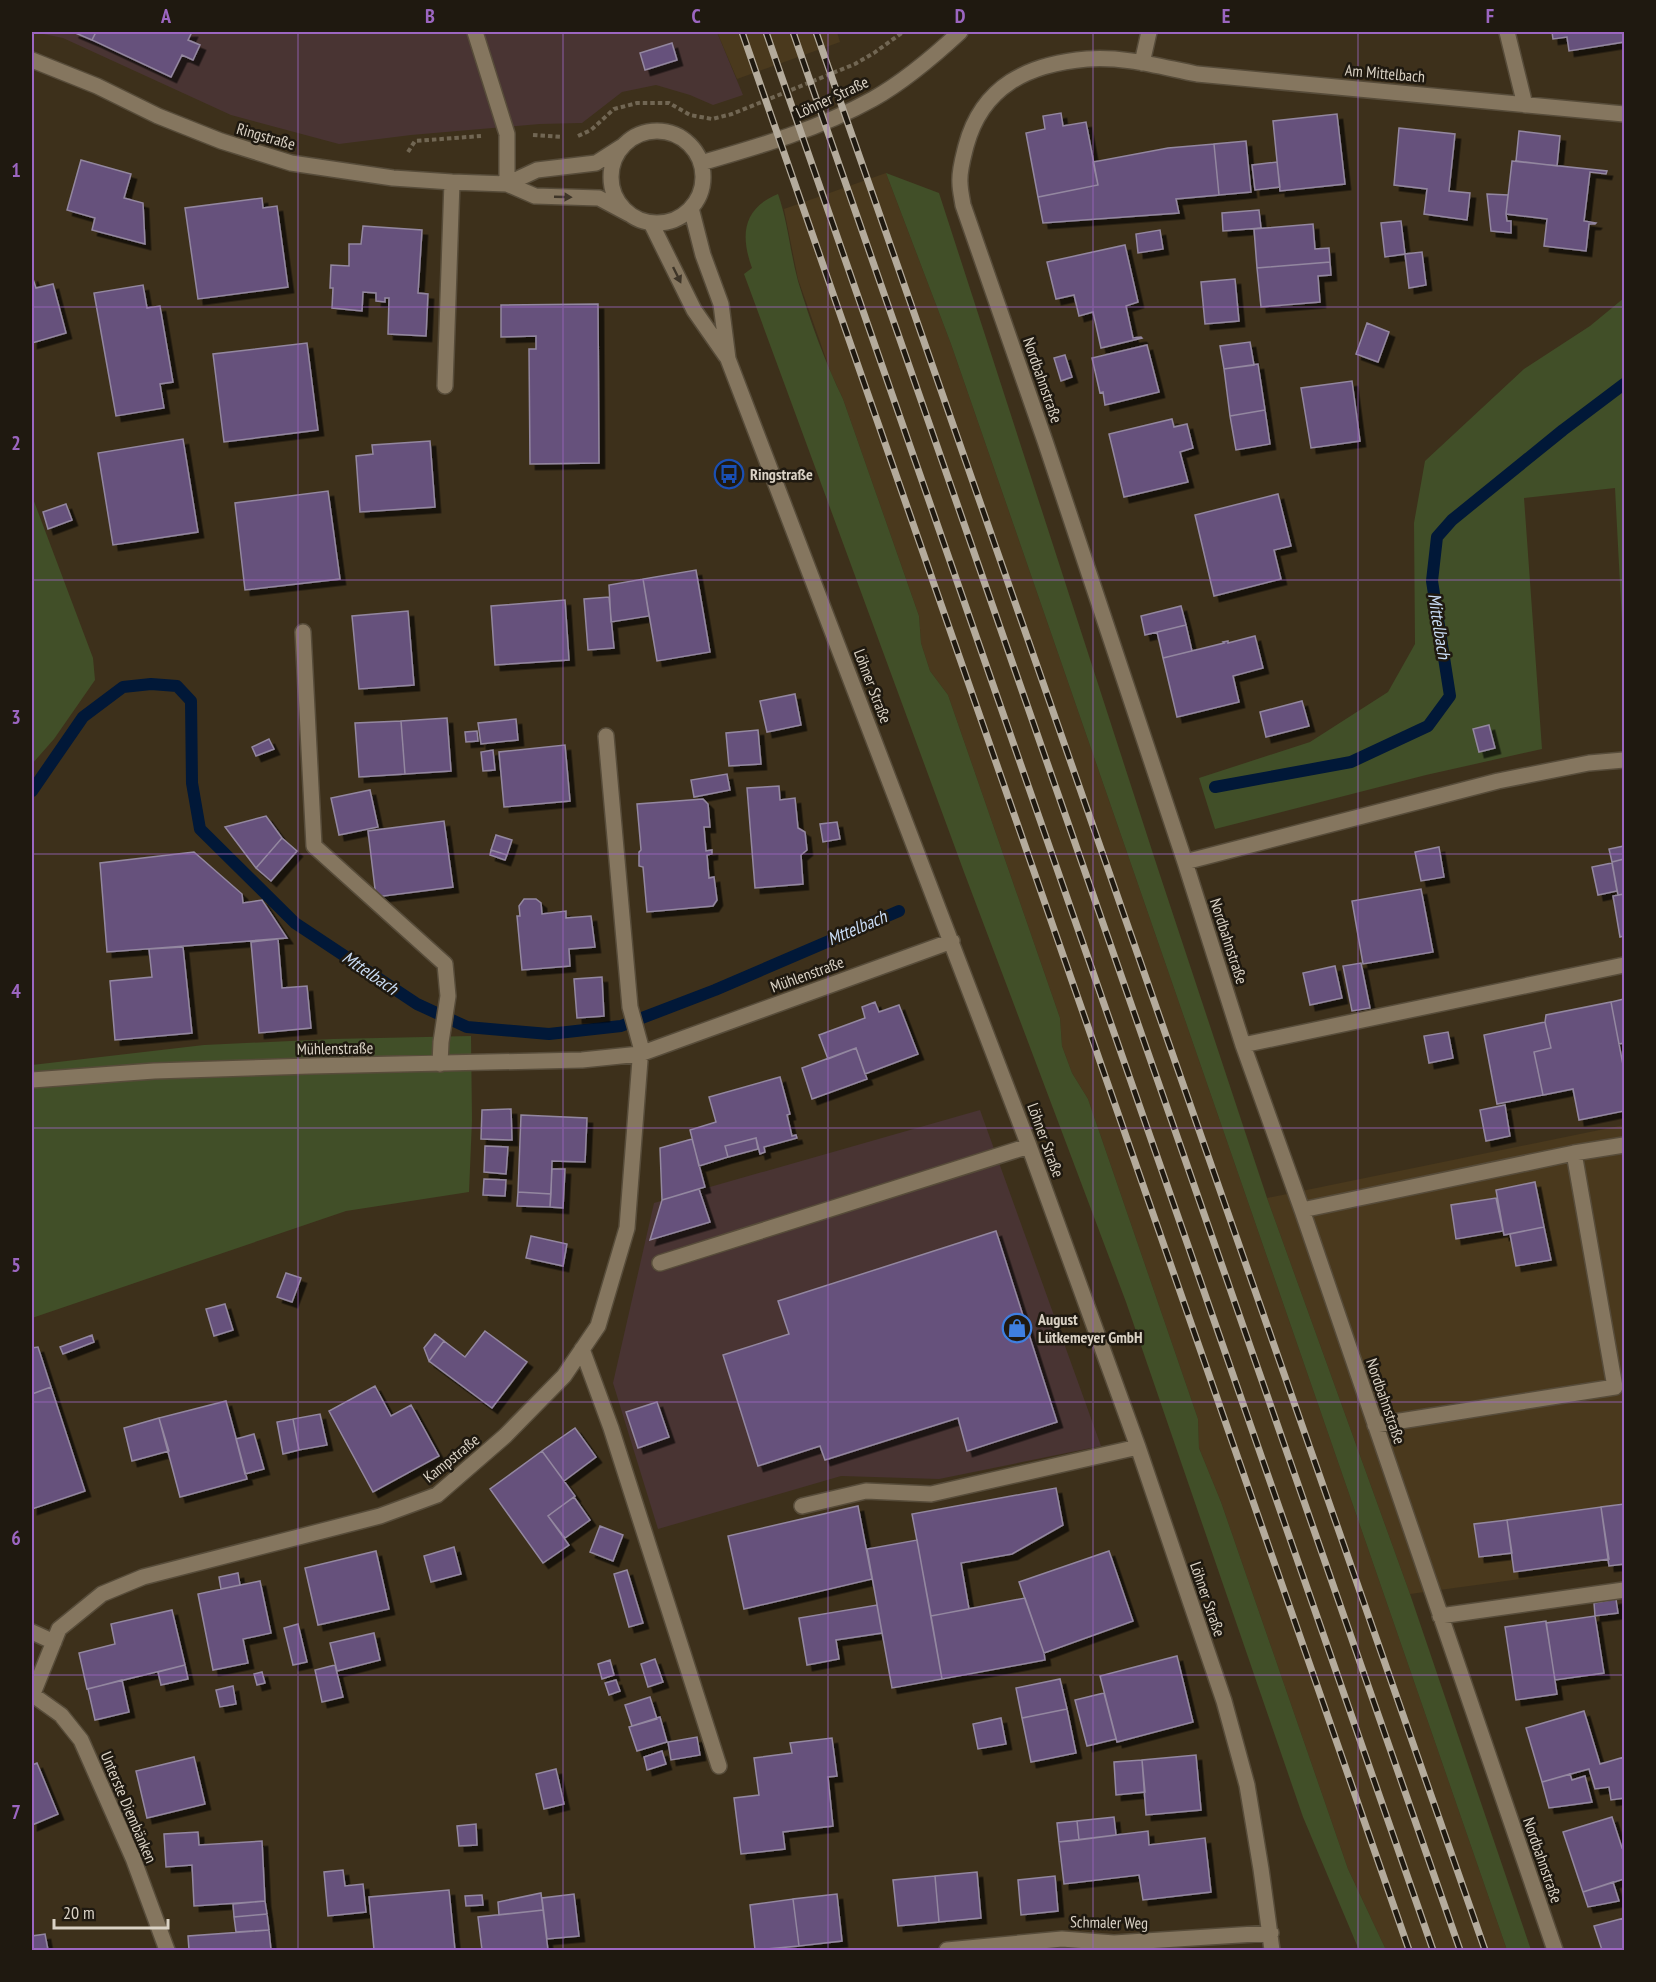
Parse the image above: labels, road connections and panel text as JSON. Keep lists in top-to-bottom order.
{
  "streets": {
    "street": [
      "Am Mittelbach",
      "Löhner Straße",
      "Ringstraße",
      "Nordbahnstraße",
      "Mühlenstraße",
      "Kampstraße",
      "Unterste Diembänken",
      "Schmaler Weg"
    ]
  },
  "crossings": [
    ["Am Mittelbach", "Nordbahnstraße"],
    ["Löhner Straße", "Ringstraße"],
    ["Löhner Straße", "Mühlenstraße"],
    ["Löhner Straße", "Schmaler Weg"],
    ["Mühlenstraße", "Kampstraße"],
    ["Kampstraße", "Unterste Diembänken"]
  ],
  "water": ["Mittelbach", "Mttelbach"],
  "places": {
    "bus stop": ["Ringstraße"],
    "shop": ["August Lütkemeyer GmbH"]
  },
  "scale_bar": "20 m",
  "grid": {
    "columns": [
      "A",
      "B",
      "C",
      "D",
      "E",
      "F"
    ],
    "rows": [
      "1",
      "2",
      "3",
      "4",
      "5",
      "6",
      "7"
    ]
  }
}
